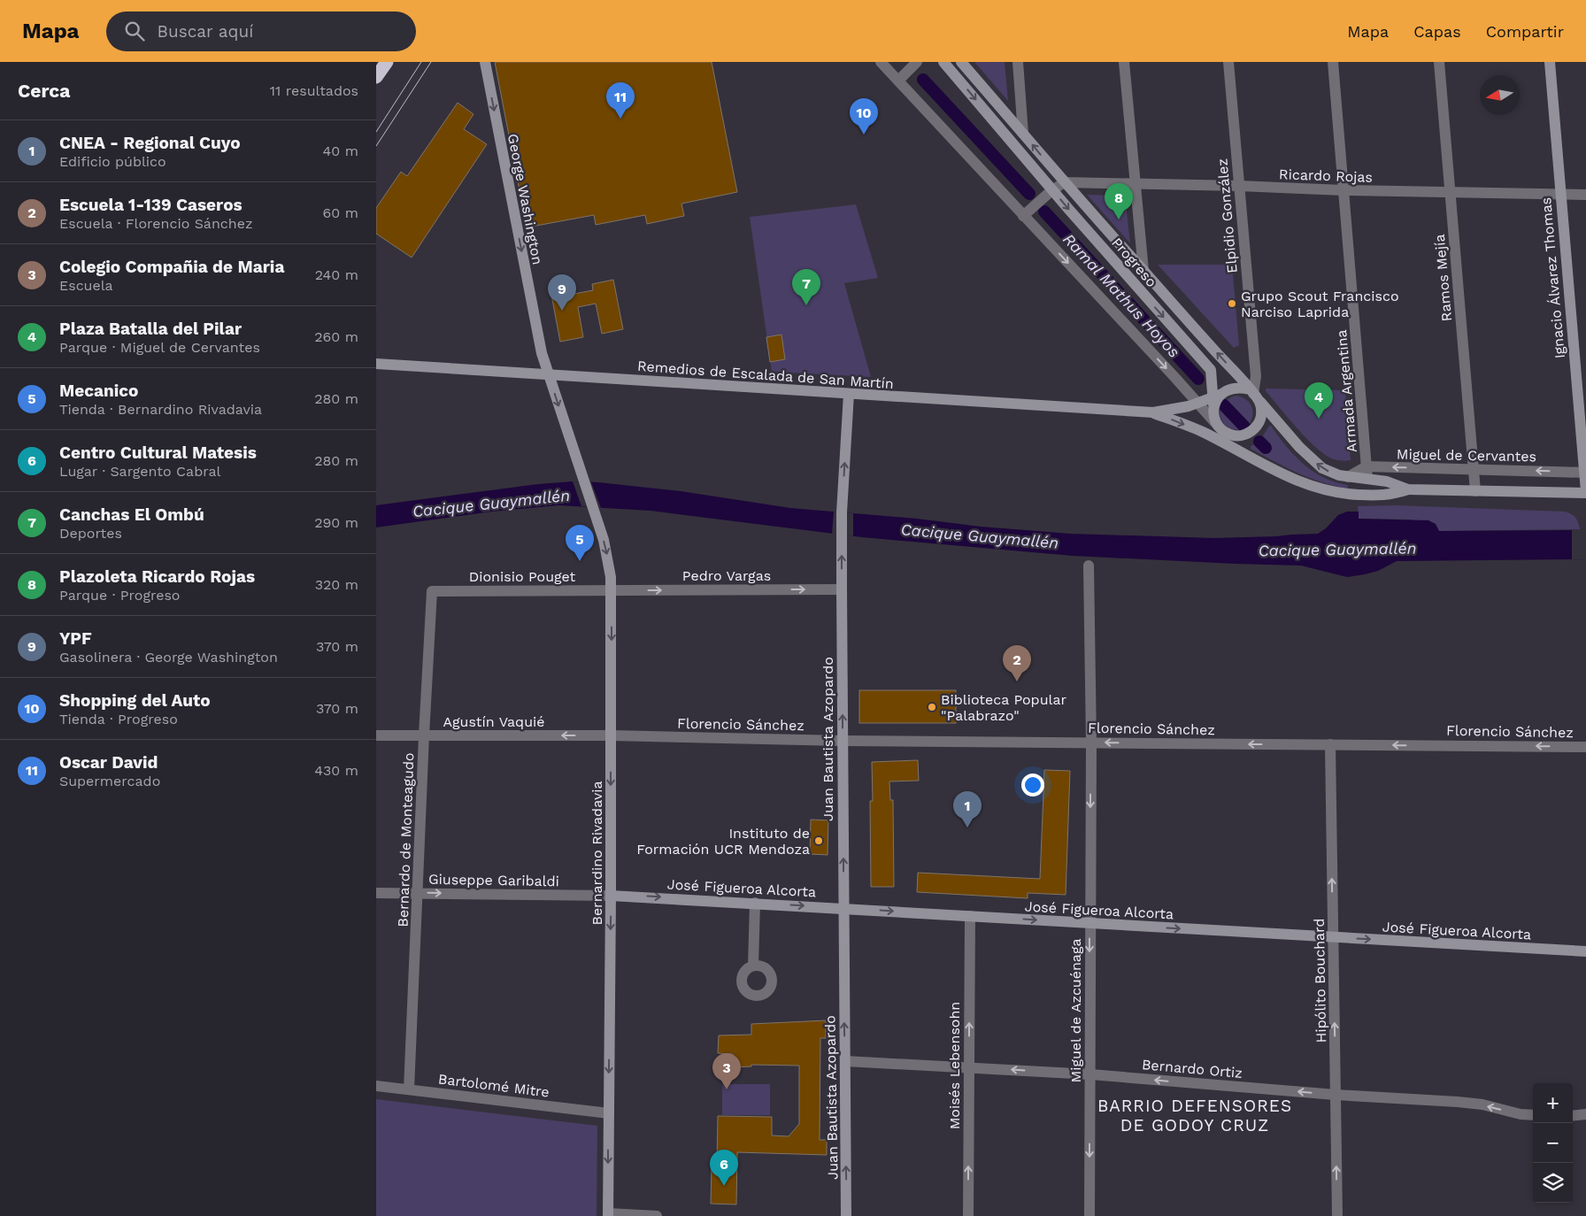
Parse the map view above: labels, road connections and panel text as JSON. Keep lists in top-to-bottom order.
{
  "streets": {
    "main road": [
      "George Washington",
      "Progreso",
      "Ignacio Álvarez Thomas",
      "Remedios de Escalada de San Martín",
      "Juan Bautista Azopardo",
      "Bernardino Rivadavia",
      "José Figueroa Alcorta"
    ],
    "street": [
      "Ricardo Rojas",
      "Elpidio González",
      "Ramos Mejía",
      "Armada Argentina",
      "Miguel de Cervantes",
      "Pedro Vargas",
      "Dionisio Pouget",
      "Agustín Vaquié",
      "Florencio Sánchez",
      "Bernardo de Monteagudo",
      "Giuseppe Garibaldi",
      "Hipólito Bouchard",
      "Miguel de Azcuénaga",
      "Moisés Lebensohn",
      "Bernardo Ortiz",
      "Bartolomé Mitre"
    ]
  },
  "crossings": [
    ["Ricardo Rojas", "Elpidio González"],
    ["Ricardo Rojas", "Progreso"],
    ["Ricardo Rojas", "Ramos Mejía"],
    ["Ricardo Rojas", "Ignacio Álvarez Thomas"],
    ["Ricardo Rojas", "Armada Argentina"],
    ["George Washington", "Remedios de Escalada de San Martín"],
    ["George Washington", "Bernardino Rivadavia"],
    ["Elpidio González", "Progreso"],
    ["Elpidio González", "Remedios de Escalada de San Martín"],
    ["Progreso", "Remedios de Escalada de San Martín"],
    ["Ramos Mejía", "Miguel de Cervantes"],
    ["Ignacio Álvarez Thomas", "Miguel de Cervantes"],
    ["Remedios de Escalada de San Martín", "Juan Bautista Azopardo"],
    ["Armada Argentina", "Miguel de Cervantes"],
    ["Pedro Vargas", "Dionisio Pouget"],
    ["Pedro Vargas", "Juan Bautista Azopardo"],
    ["Pedro Vargas", "Bernardino Rivadavia"],
    ["Dionisio Pouget", "Bernardo de Monteagudo"],
    ["Dionisio Pouget", "Bernardino Rivadavia"],
    ["Agustín Vaquié", "Florencio Sánchez"],
    ["Agustín Vaquié", "Bernardo de Monteagudo"],
    ["Agustín Vaquié", "Bernardino Rivadavia"],
    ["Florencio Sánchez", "Juan Bautista Azopardo"],
    ["Florencio Sánchez", "Bernardino Rivadavia"],
    ["Florencio Sánchez", "Hipólito Bouchard"],
    ["Florencio Sánchez", "Miguel de Azcuénaga"],
    ["Juan Bautista Azopardo", "José Figueroa Alcorta"],
    ["Juan Bautista Azopardo", "Bernardo Ortiz"],
    ["Bernardo de Monteagudo", "Giuseppe Garibaldi"],
    ["Bernardo de Monteagudo", "Bartolomé Mitre"],
    ["Bernardino Rivadavia", "Giuseppe Garibaldi"],
    ["Bernardino Rivadavia", "José Figueroa Alcorta"],
    ["Bernardino Rivadavia", "Bartolomé Mitre"],
    ["Giuseppe Garibaldi", "José Figueroa Alcorta"],
    ["José Figueroa Alcorta", "Hipólito Bouchard"],
    ["José Figueroa Alcorta", "Miguel de Azcuénaga"],
    ["José Figueroa Alcorta", "Moisés Lebensohn"],
    ["Hipólito Bouchard", "Bernardo Ortiz"],
    ["Miguel de Azcuénaga", "Bernardo Ortiz"],
    ["Moisés Lebensohn", "Bernardo Ortiz"]
  ],
  "one_way": [
    "George Washington",
    "Miguel de Cervantes",
    "Pedro Vargas",
    "Agustín Vaquié",
    "Florencio Sánchez",
    "Juan Bautista Azopardo",
    "Bernardino Rivadavia",
    "Giuseppe Garibaldi",
    "José Figueroa Alcorta",
    "Hipólito Bouchard",
    "Miguel de Azcuénaga",
    "Moisés Lebensohn",
    "Bernardo Ortiz"
  ],
  "districts": ["BARRIO DEFENSORES DE GODOY CRUZ"],
  "water": ["Ramal Mathus Hoyos", "Cacique Guaymallén"],
  "places": ["Grupo Scout Francisco Narciso Laprida", "Biblioteca Popular \"Palabrazo\"", "Instituto de Formación UCR Mendoza"],
  "north": "left",
  "page": {
    "header": "Mapa",
    "search": "Buscar aquí",
    "nav": ["Mapa", "Capas", "Compartir"],
    "heading": ["Cerca", "11 resultados"],
    "pins": [
      "11",
      "10",
      "8",
      "7",
      "9",
      "4",
      "5",
      "2",
      "1",
      "3",
      "6"
    ],
    "list": [
      {
        "mark": "1",
        "name": "CNEA - Regional Cuyo",
        "note": "Edificio público",
        "value": "40 m"
      },
      {
        "mark": "2",
        "name": "Escuela 1-139 Caseros",
        "note": "Escuela · Florencio Sánchez",
        "value": "60 m"
      },
      {
        "mark": "3",
        "name": "Colegio Compañia de Maria",
        "note": "Escuela",
        "value": "240 m"
      },
      {
        "mark": "4",
        "name": "Plaza Batalla del Pilar",
        "note": "Parque · Miguel de Cervantes",
        "value": "260 m"
      },
      {
        "mark": "5",
        "name": "Mecanico",
        "note": "Tienda · Bernardino Rivadavia",
        "value": "280 m"
      },
      {
        "mark": "6",
        "name": "Centro Cultural Matesis",
        "note": "Lugar · Sargento Cabral",
        "value": "280 m"
      },
      {
        "mark": "7",
        "name": "Canchas El Ombú",
        "note": "Deportes",
        "value": "290 m"
      },
      {
        "mark": "8",
        "name": "Plazoleta Ricardo Rojas",
        "note": "Parque · Progreso",
        "value": "320 m"
      },
      {
        "mark": "9",
        "name": "YPF",
        "note": "Gasolinera · George Washington",
        "value": "370 m"
      },
      {
        "mark": "10",
        "name": "Shopping del Auto",
        "note": "Tienda · Progreso",
        "value": "370 m"
      },
      {
        "mark": "11",
        "name": "Oscar David",
        "note": "Supermercado",
        "value": "430 m"
      }
    ],
    "map_buttons": ["+", "−"]
  }
}
